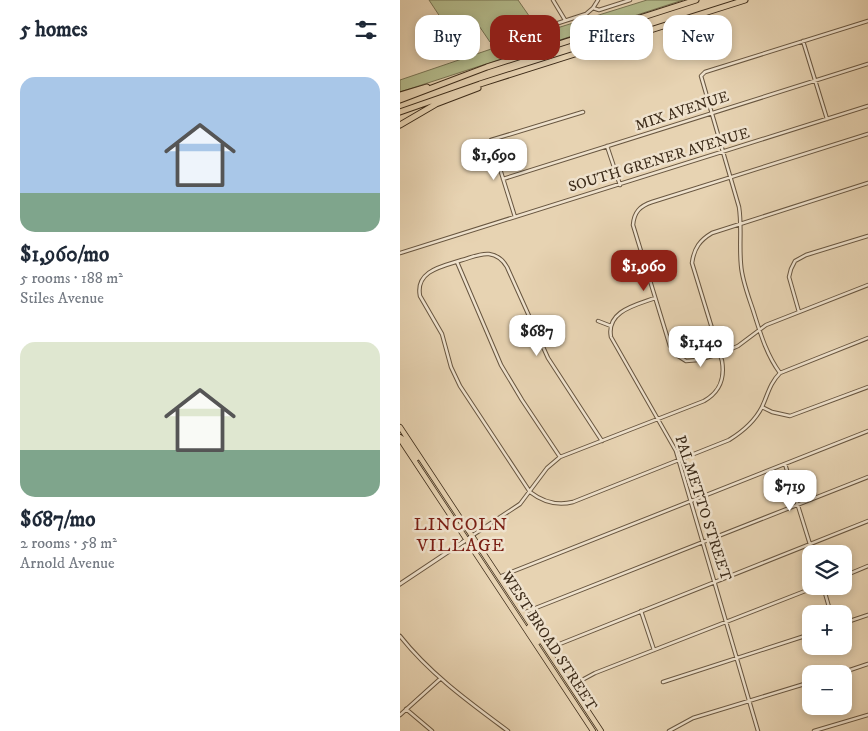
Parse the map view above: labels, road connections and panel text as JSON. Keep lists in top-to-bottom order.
{
  "streets": {
    "main road": ["WEST BROAD STREET"],
    "street": ["MIX AVENUE", "SOUTH GRENER AVENUE", "PALMETTO STREET"]
  },
  "districts": ["LINCOLN VILLAGE"],
  "page": {
    "heading": "5 homes",
    "chip": [
      "Buy",
      "Rent",
      "Filters",
      "New"
    ],
    "list": [
      {
        "name": "$1,960/mo",
        "note": "5 rooms · 188 m² · Stiles Avenue"
      },
      {
        "name": "$687/mo",
        "note": "2 rooms · 58 m² · Arnold Avenue"
      }
    ],
    "price": [
      "$1,690",
      "$1,960",
      "$687",
      "$1,140",
      "$719"
    ],
    "map_buttons": ["+", "−"]
  }
}
